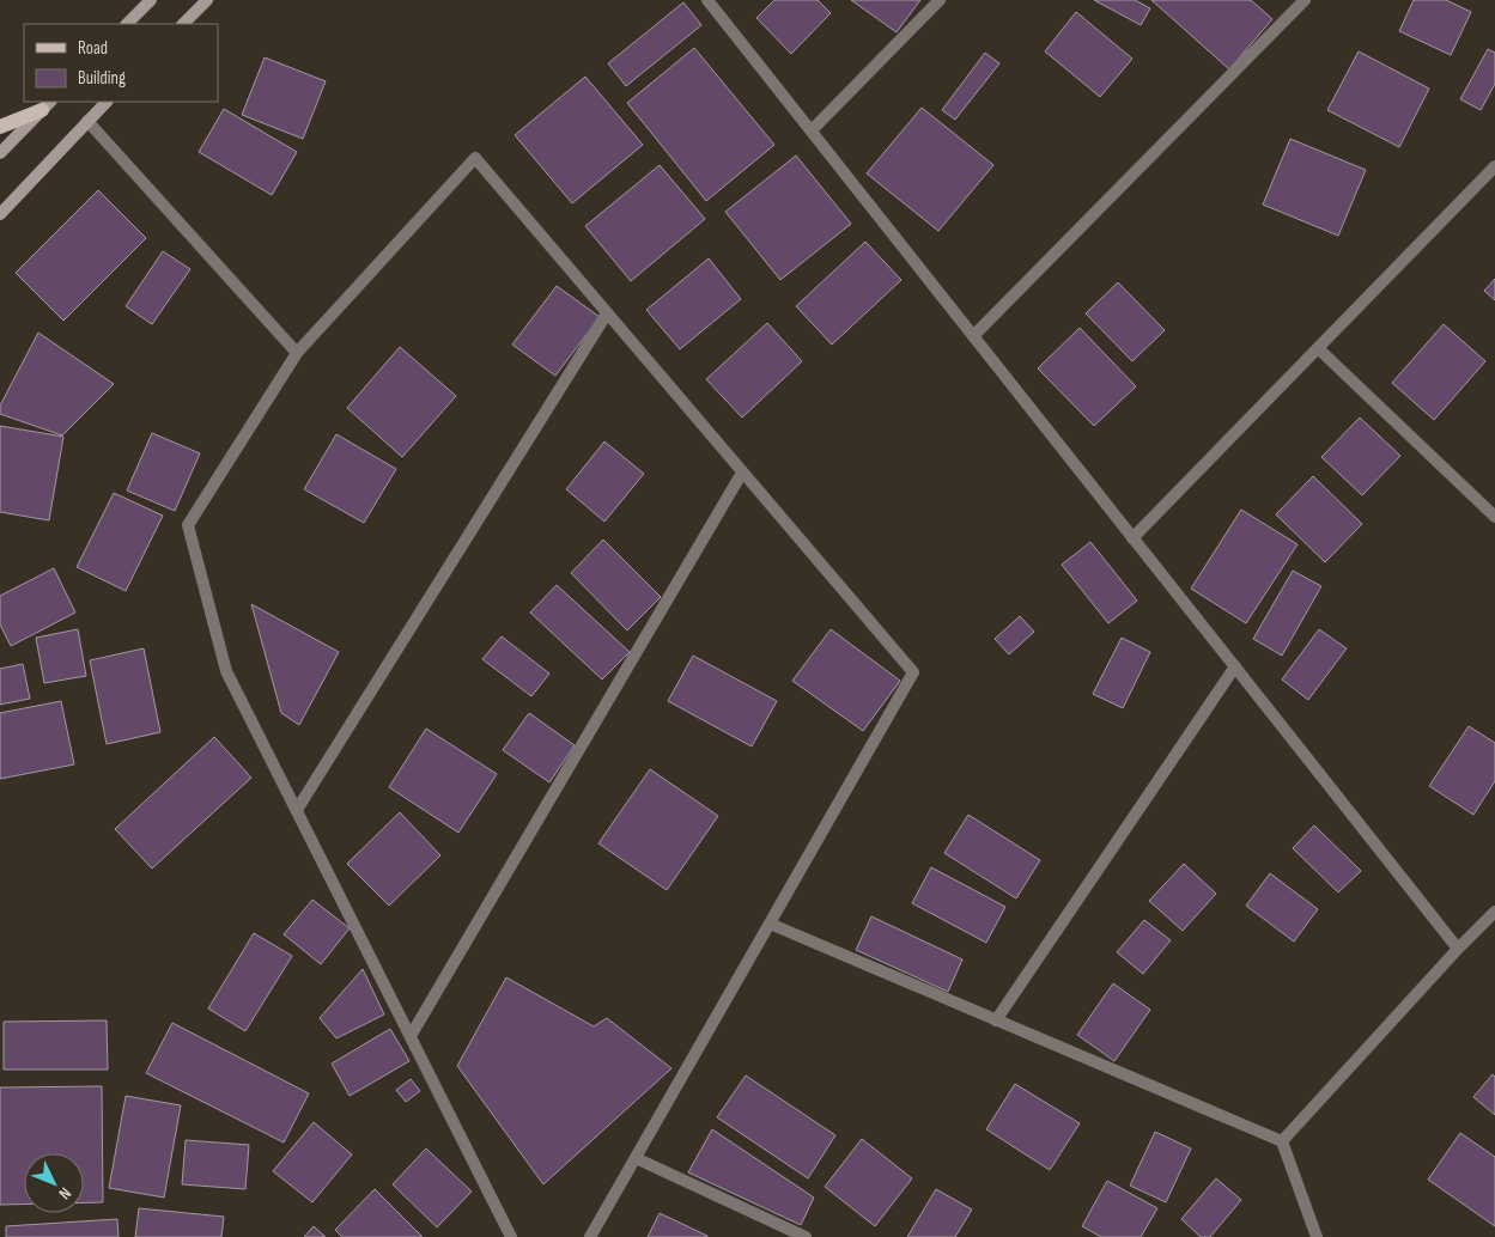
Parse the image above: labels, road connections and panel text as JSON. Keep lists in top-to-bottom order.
{
  "legend": ["Road", "Building"],
  "north": "bottom right"
}
